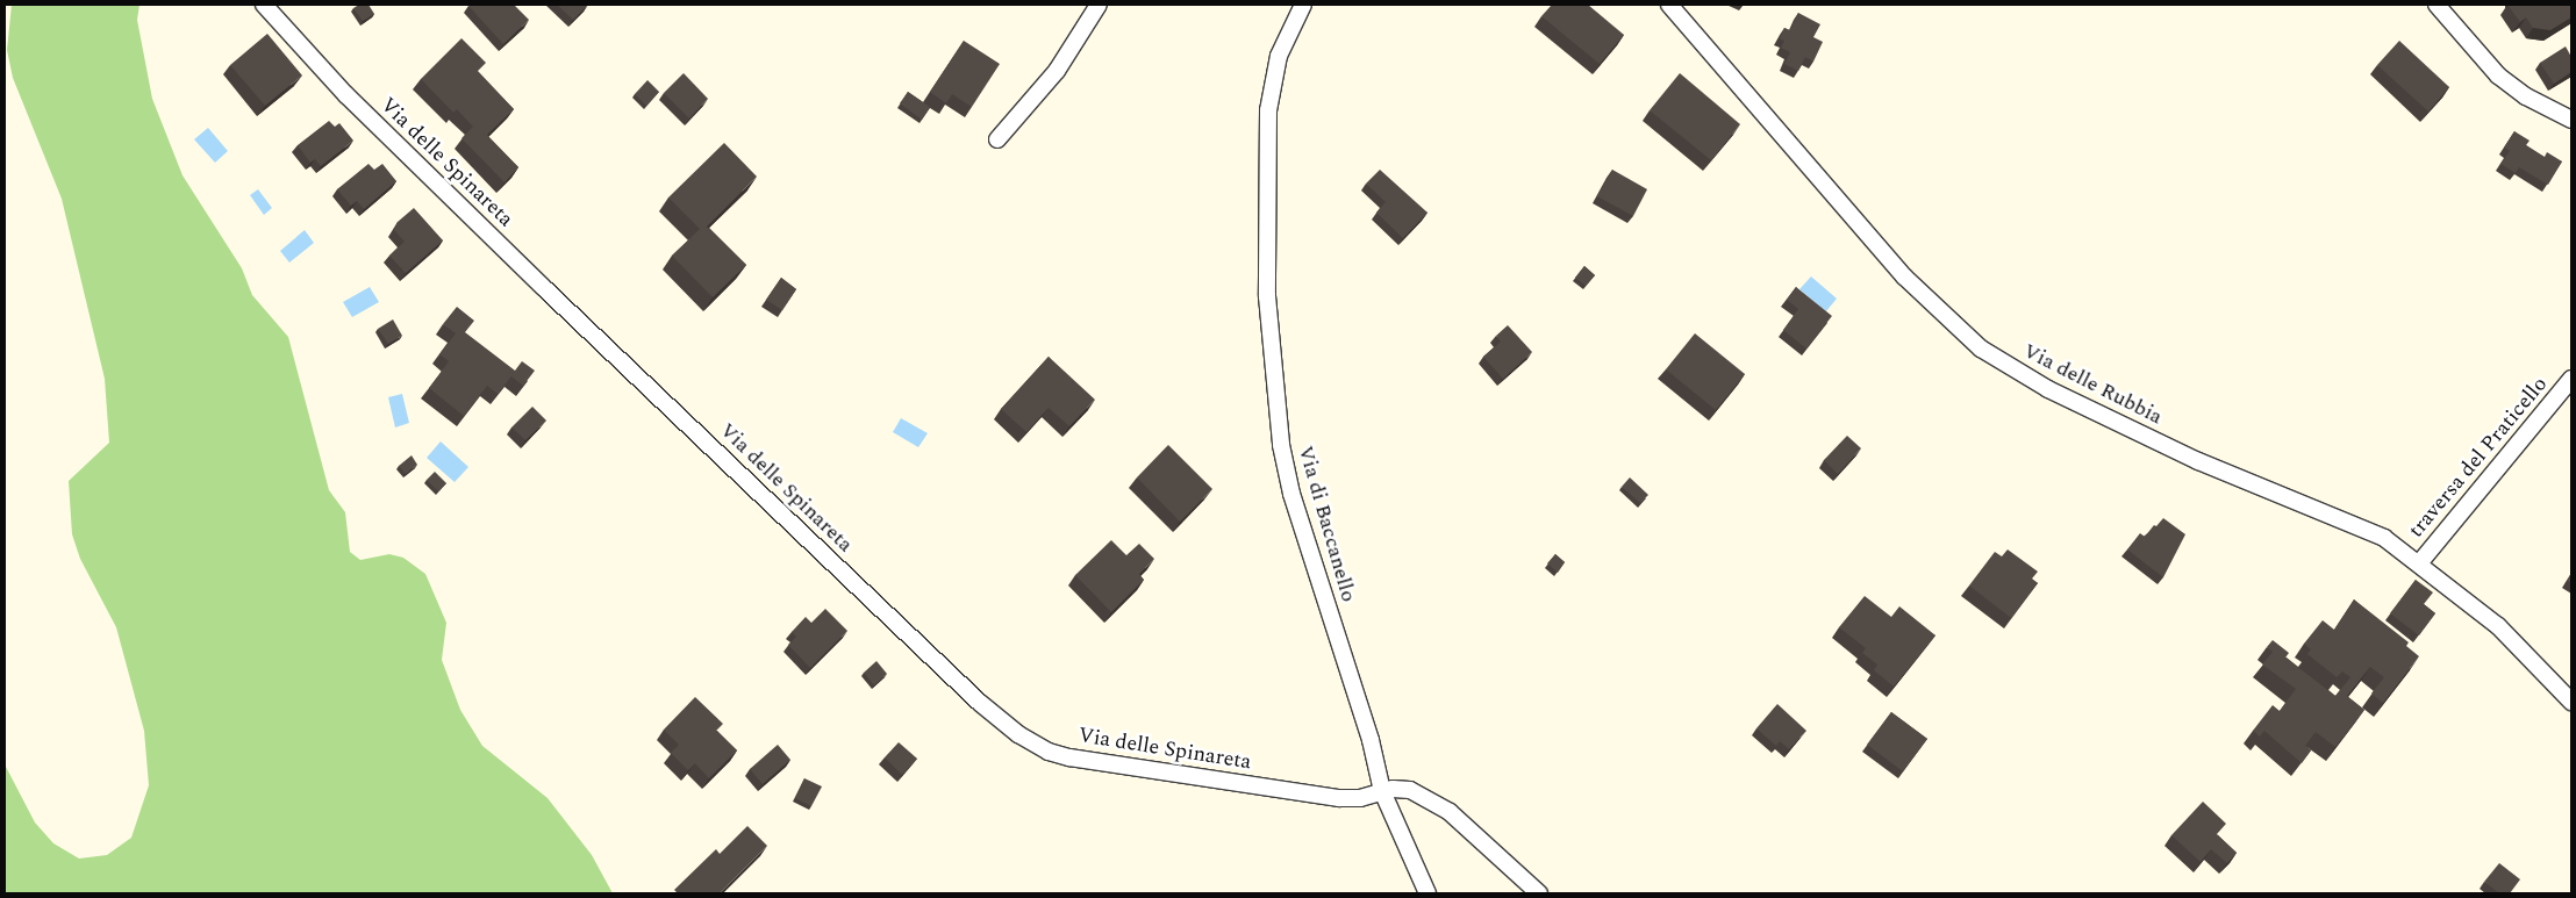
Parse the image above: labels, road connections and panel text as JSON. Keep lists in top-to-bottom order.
{
  "streets": {
    "street": [
      "Via delle Spinareta",
      "Via delle Rubbia",
      "traversa del Praticello",
      "Via di Baccanello"
    ]
  },
  "crossings": [
    ["Via delle Spinareta", "Via di Baccanello"],
    ["Via delle Rubbia", "traversa del Praticello"]
  ]
}
